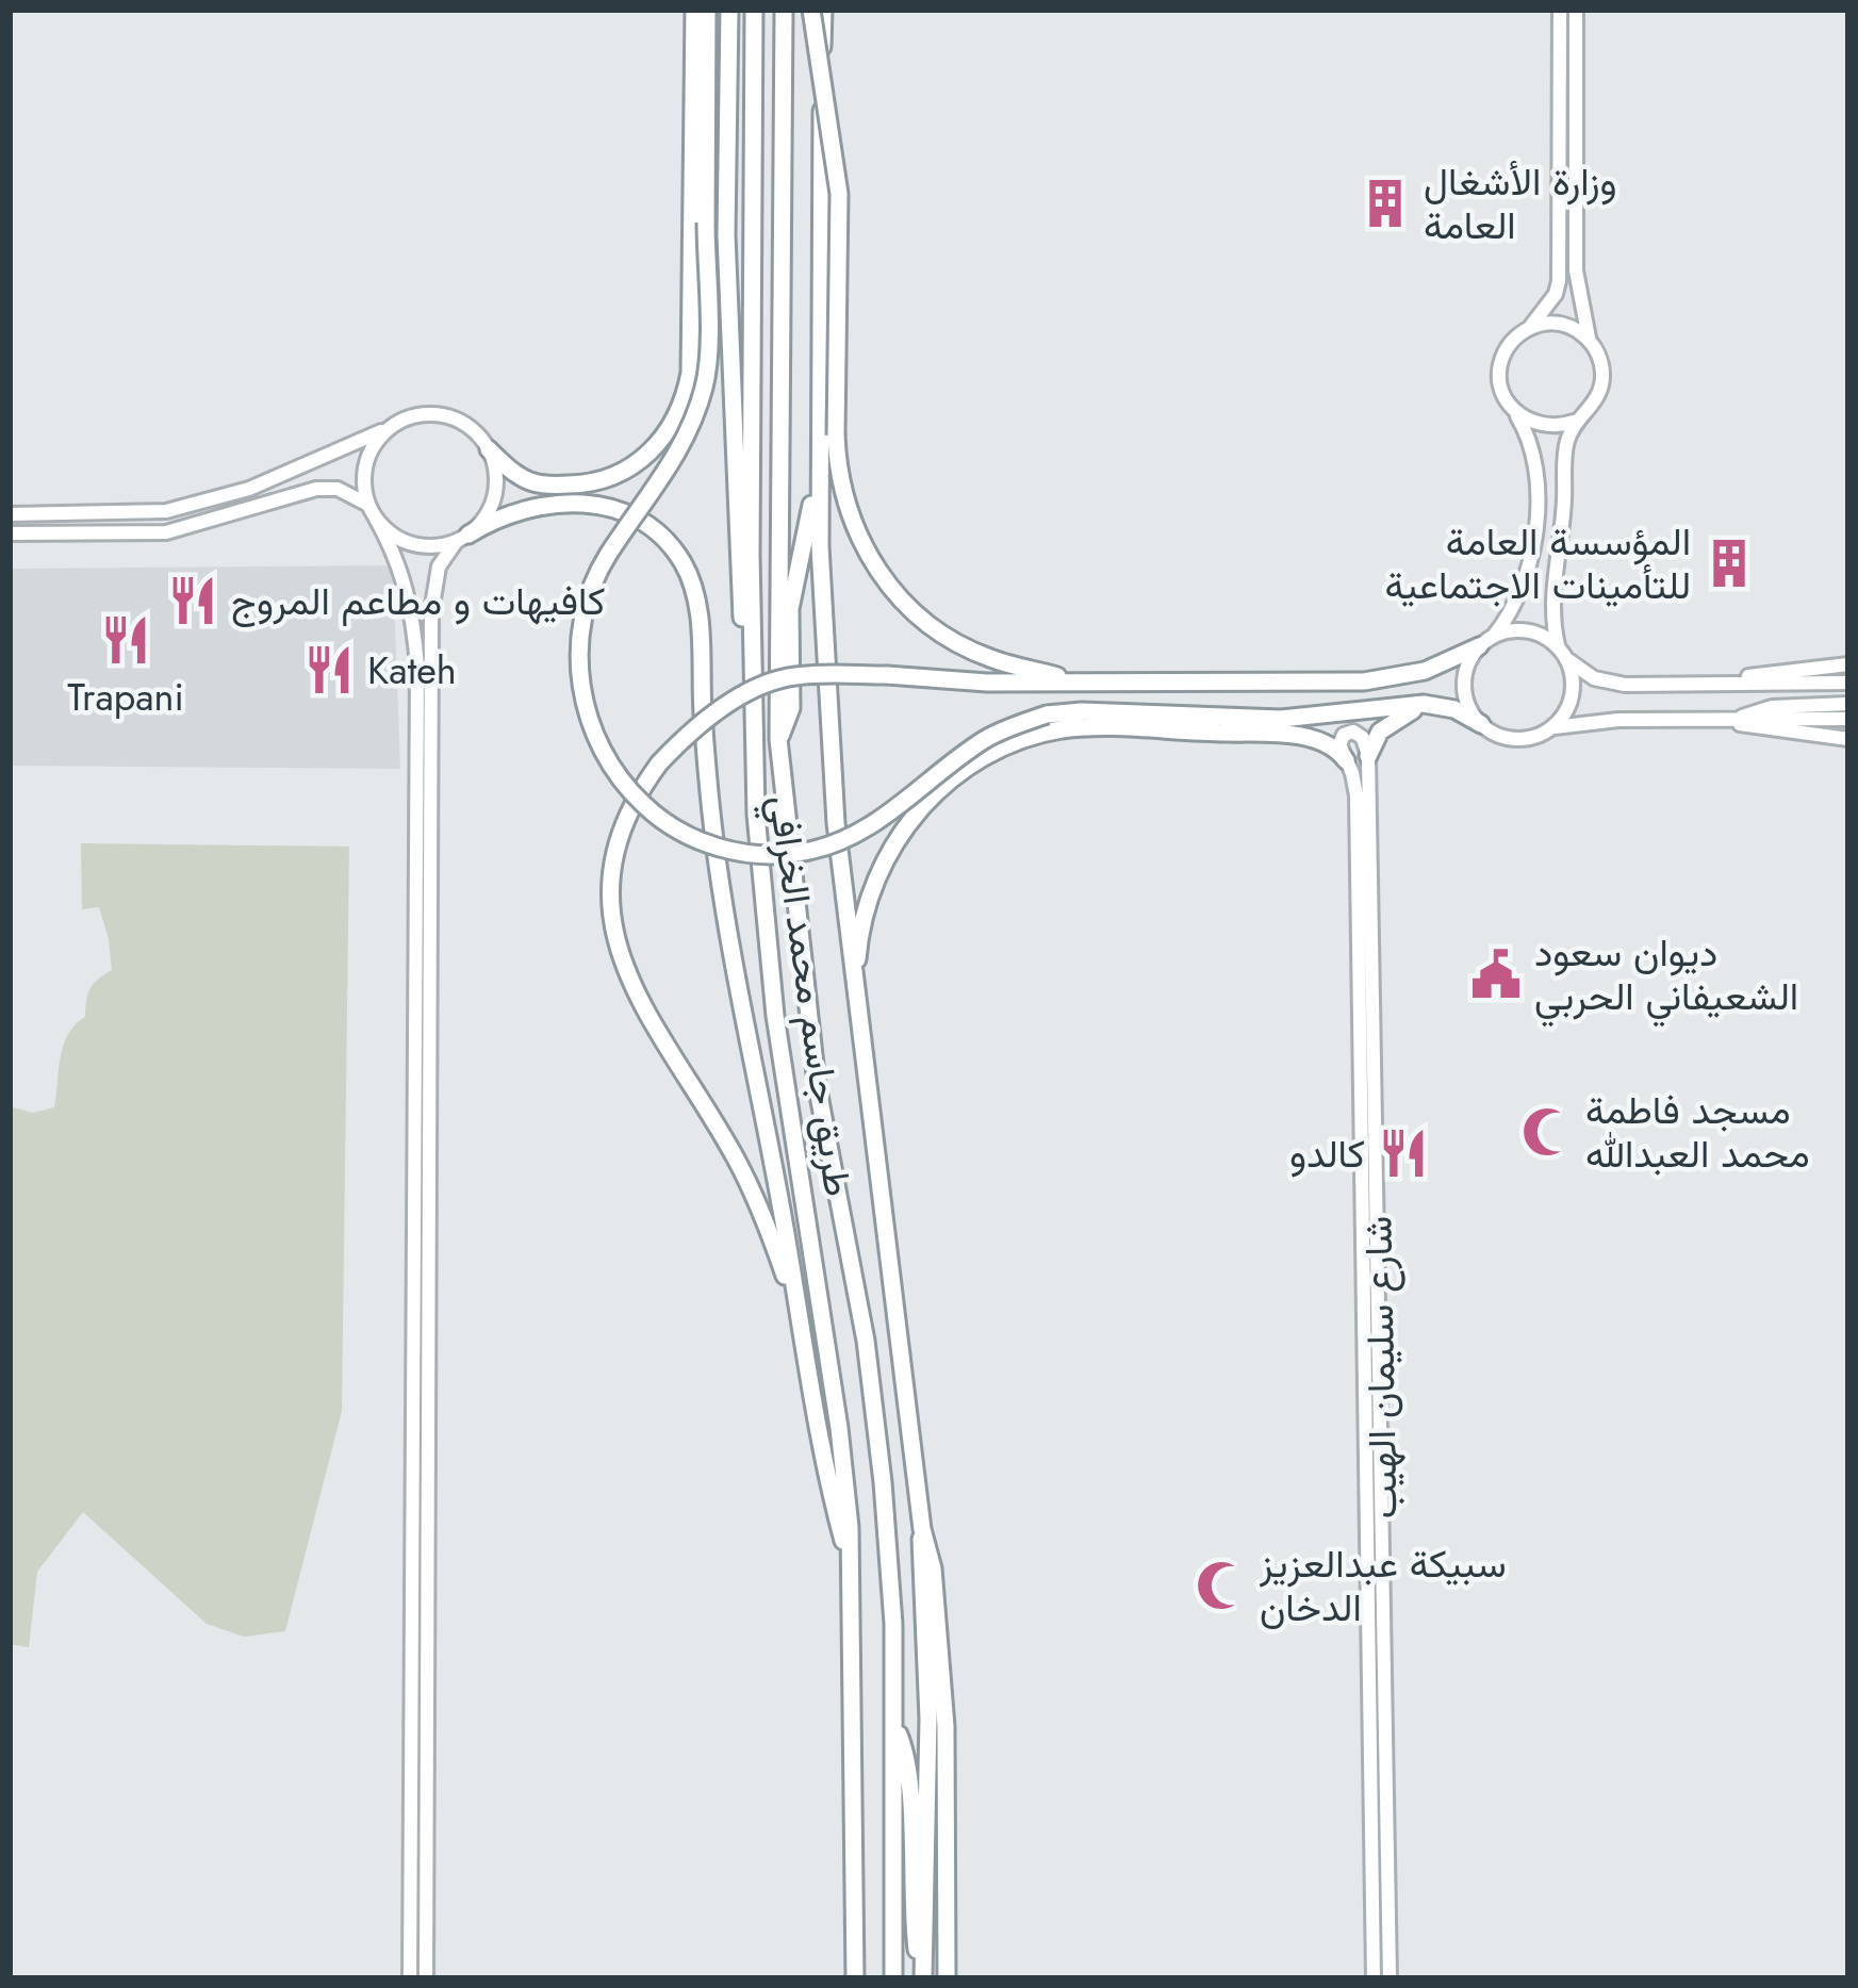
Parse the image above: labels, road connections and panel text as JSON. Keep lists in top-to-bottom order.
{
  "streets": {
    "highway": ["طريق جاسم محمد الخرافي"],
    "street": ["شارع سليمان الهيب"]
  },
  "places": {
    "building": ["وزارة الأشغال العامة", "المؤسسة العامة للتأمينات الاجتماعية"],
    "restaurant": [
      "كافيهات و مطاعم المروج",
      "Trapani",
      "Kateh",
      "كالدو"
    ],
    "public building": ["ديوان سعود الشعيفاني الحربي"],
    "mosque": ["مسجد فاطمة محمد العبدالله", "سبيكة عبدالعزيز الدخان"]
  }
}
